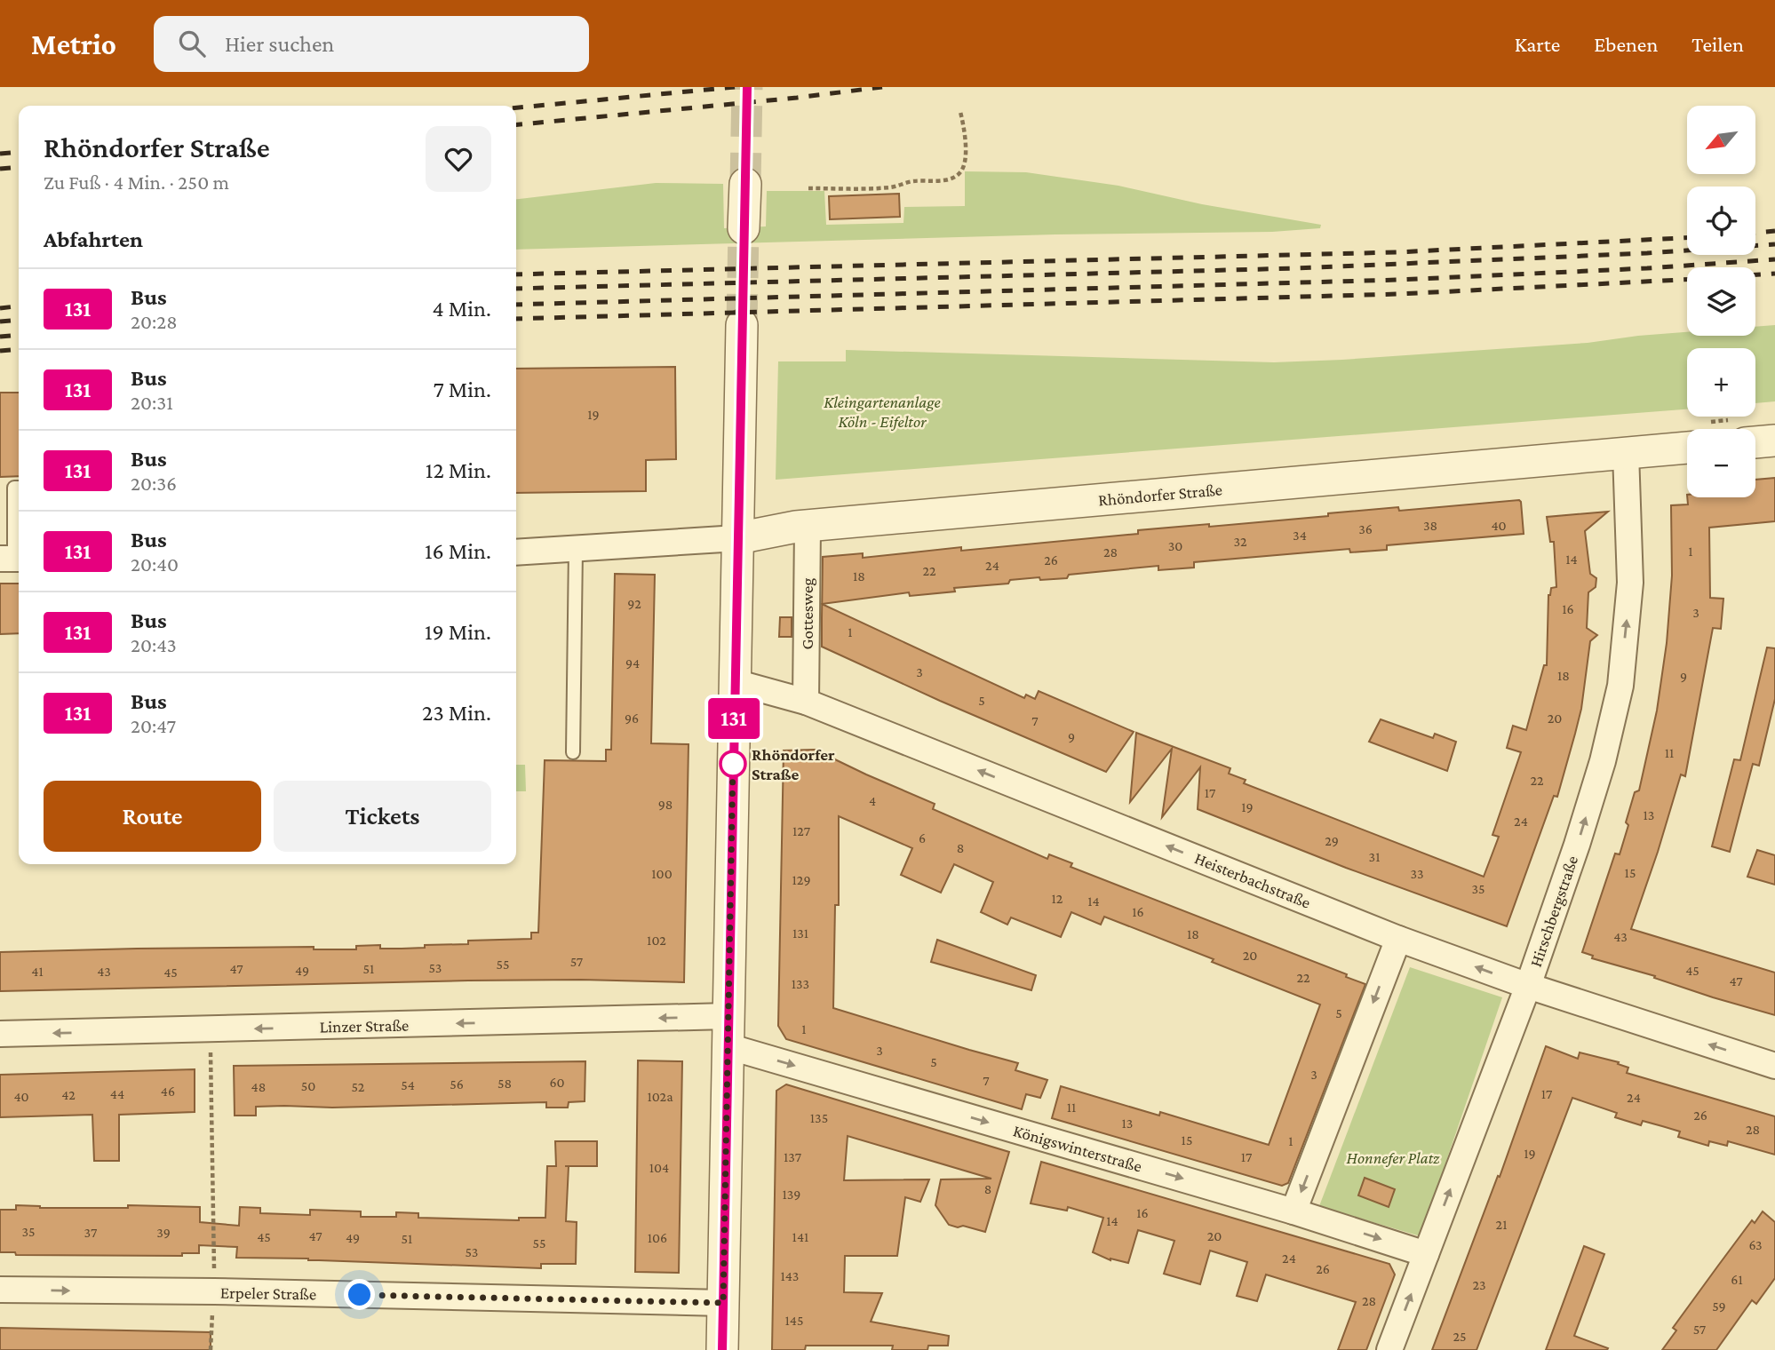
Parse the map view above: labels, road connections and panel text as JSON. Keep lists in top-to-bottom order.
{
  "streets": {
    "street": [
      "Rhöndorfer Straße",
      "Gottesweg",
      "Heisterbachstraße",
      "Hirschbergstraße",
      "Linzer Straße",
      "Königswinterstraße",
      "Erpeler Straße"
    ]
  },
  "crossings": [
    ["Rhöndorfer Straße", "Gottesweg"],
    ["Rhöndorfer Straße", "Hirschbergstraße"],
    ["Gottesweg", "Heisterbachstraße"],
    ["Heisterbachstraße", "Hirschbergstraße"],
    ["Hirschbergstraße", "Königswinterstraße"],
    ["Linzer Straße", "Königswinterstraße"]
  ],
  "one_way": ["Heisterbachstraße", "Linzer Straße", "Königswinterstraße"],
  "parks": ["Kleingartenanlage Köln - Eifeltor", "Honnefer Platz"],
  "places": ["Rhöndorfer Straße"],
  "lines": ["bus line 131"],
  "house_numbers": [
    "19",
    "38",
    "40",
    "36",
    "34",
    "32",
    "30",
    "1",
    "28",
    "14",
    "26",
    "24",
    "22",
    "18",
    "92",
    "16",
    "3",
    "1",
    "94",
    "3",
    "18",
    "9",
    "5",
    "96",
    "20",
    "7",
    "9",
    "11",
    "22",
    "17",
    "4",
    "98",
    "19",
    "13",
    "24",
    "127",
    "6",
    "29",
    "8",
    "31",
    "15",
    "100",
    "33",
    "129",
    "35",
    "12",
    "14",
    "16",
    "131",
    "18",
    "43",
    "102",
    "20",
    "57",
    "55",
    "53",
    "47",
    "51",
    "49",
    "45",
    "41",
    "43",
    "45",
    "22",
    "47",
    "133",
    "5",
    "1",
    "3",
    "5",
    "3",
    "7",
    "60",
    "58",
    "56",
    "54",
    "50",
    "48",
    "52",
    "46",
    "44",
    "17",
    "42",
    "40",
    "102a",
    "24",
    "11",
    "26",
    "135",
    "13",
    "28",
    "15",
    "1",
    "19",
    "137",
    "17",
    "104",
    "8",
    "139",
    "16",
    "14",
    "21",
    "35",
    "37",
    "39",
    "47",
    "20",
    "45",
    "141",
    "49",
    "106",
    "51",
    "55",
    "63",
    "53",
    "24",
    "26",
    "143",
    "61",
    "23",
    "28",
    "59",
    "145",
    "57",
    "25"
  ],
  "north": "bottom left",
  "page": {
    "header": "Metrio",
    "search": "Hier suchen",
    "nav": ["Karte", "Ebenen", "Teilen"],
    "on_map": "131",
    "map_buttons": ["+", "−"],
    "heading": [
      ["Rhöndorfer Straße", "Zu Fuß · 4 Min. · 250 m"],
      "Abfahrten"
    ],
    "list": [
      {
        "mark": "131",
        "name": "Bus",
        "note": "20:28",
        "value": "4 Min."
      },
      {
        "mark": "131",
        "name": "Bus",
        "note": "20:31",
        "value": "7 Min."
      },
      {
        "mark": "131",
        "name": "Bus",
        "note": "20:36",
        "value": "12 Min."
      },
      {
        "mark": "131",
        "name": "Bus",
        "note": "20:40",
        "value": "16 Min."
      },
      {
        "mark": "131",
        "name": "Bus",
        "note": "20:43",
        "value": "19 Min."
      },
      {
        "mark": "131",
        "name": "Bus",
        "note": "20:47",
        "value": "23 Min."
      }
    ],
    "buttons": ["Route", "Tickets"]
  }
}
